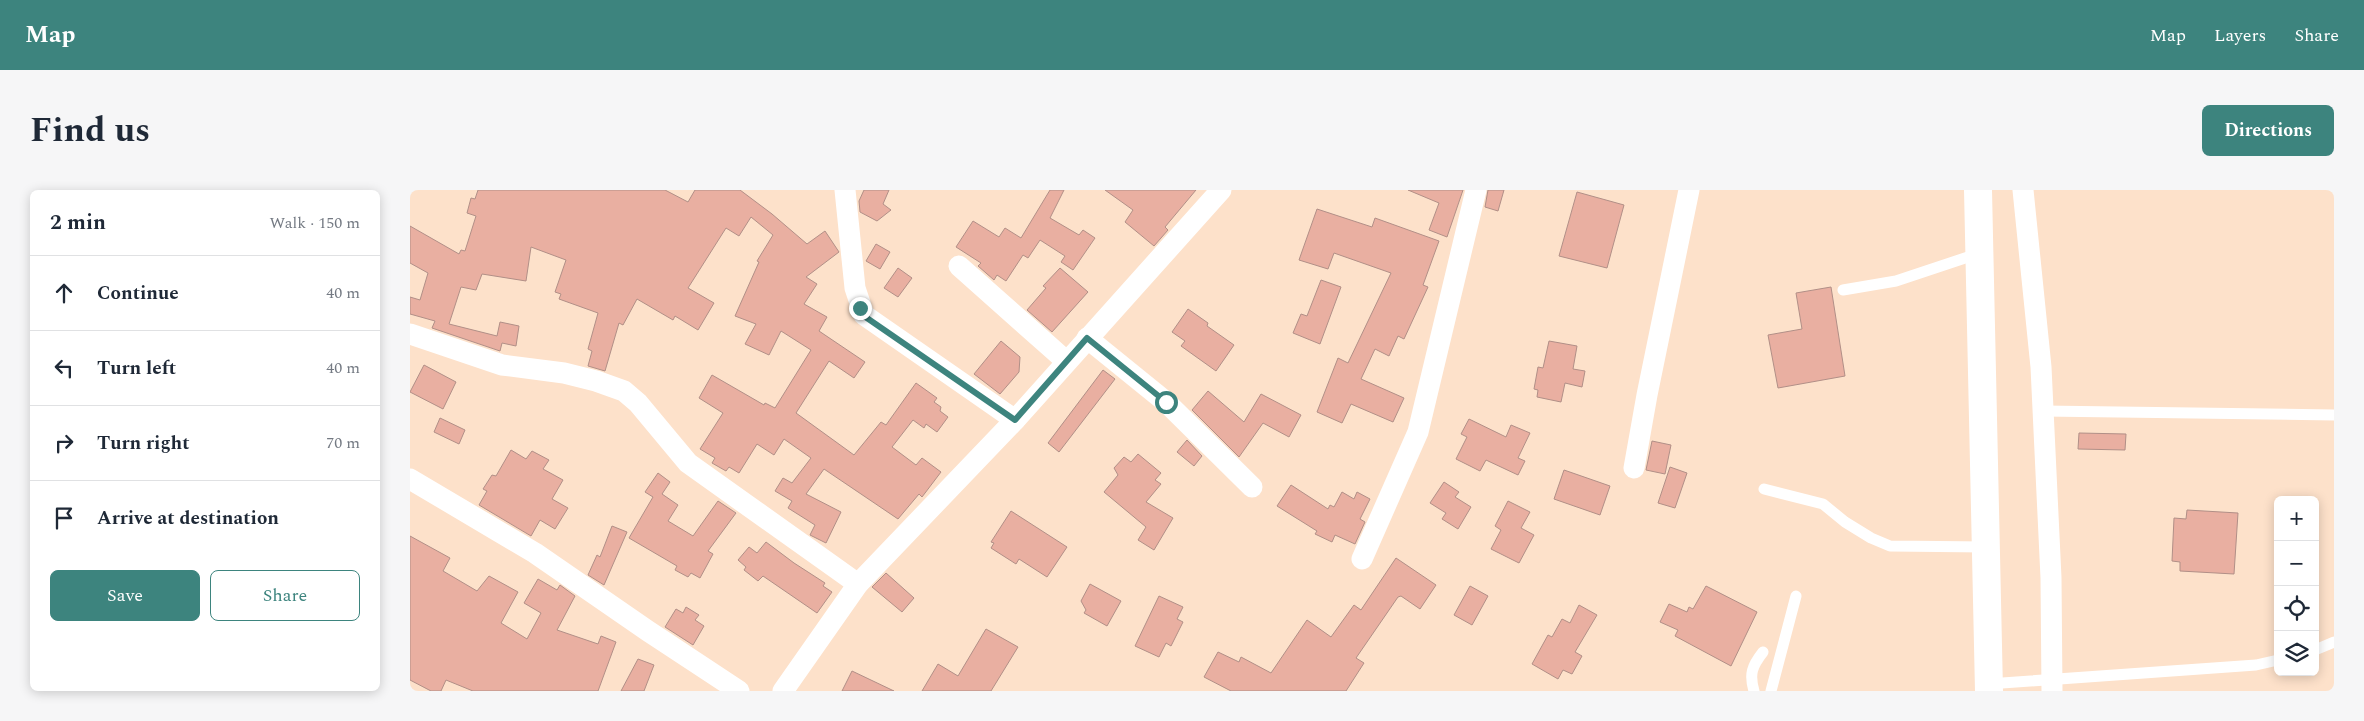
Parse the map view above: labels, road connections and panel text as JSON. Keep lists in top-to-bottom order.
{
  "page": {
    "header": "Map",
    "nav": ["Map", "Layers", "Share"],
    "title": "Find us",
    "buttons": [
      "Directions",
      ["Save", "Share"]
    ],
    "heading": ["2 min", "Walk · 150 m"],
    "list": [
      ["Continue", "40 m"],
      ["Turn left", "40 m"],
      ["Turn right", "70 m"],
      "Arrive at destination"
    ],
    "map_buttons": ["+", "−"]
  }
}
